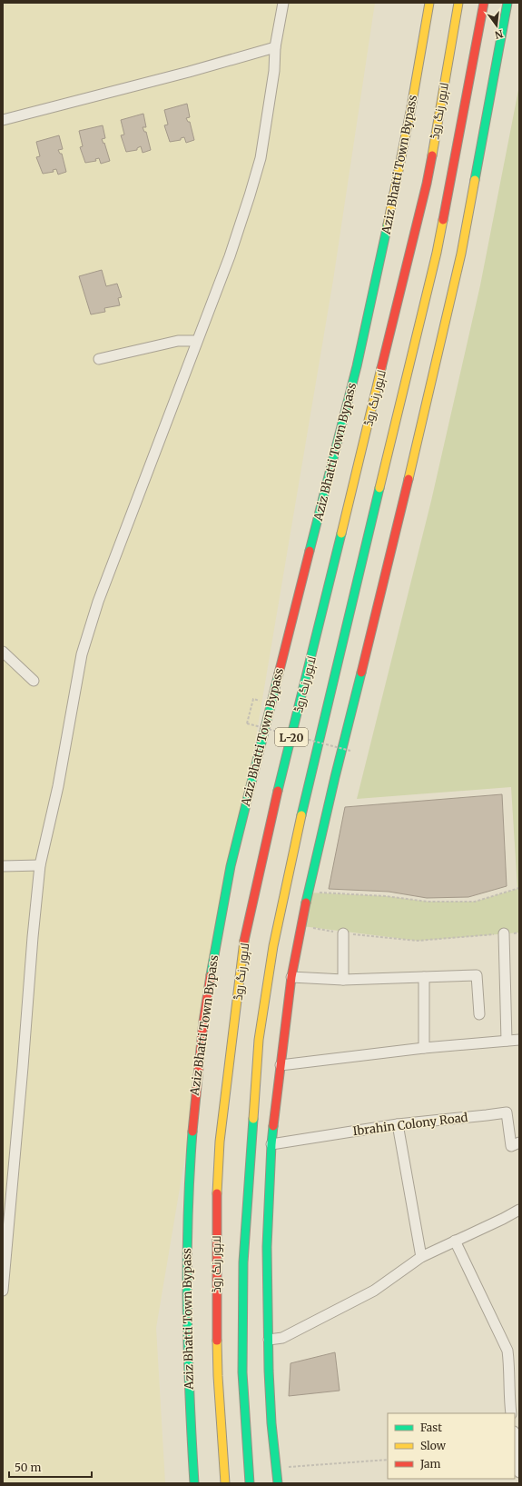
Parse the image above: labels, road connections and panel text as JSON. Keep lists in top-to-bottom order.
{
  "streets": {
    "main road": ["لاہور رنگ روڈ", "Aziz Bhatti Town Bypass", "L-20"],
    "street": ["Ibrahin Colony Road"]
  },
  "legend": ["Fast", "Slow", "Jam"],
  "scale_bar": "50 m",
  "north": "bottom"
}
